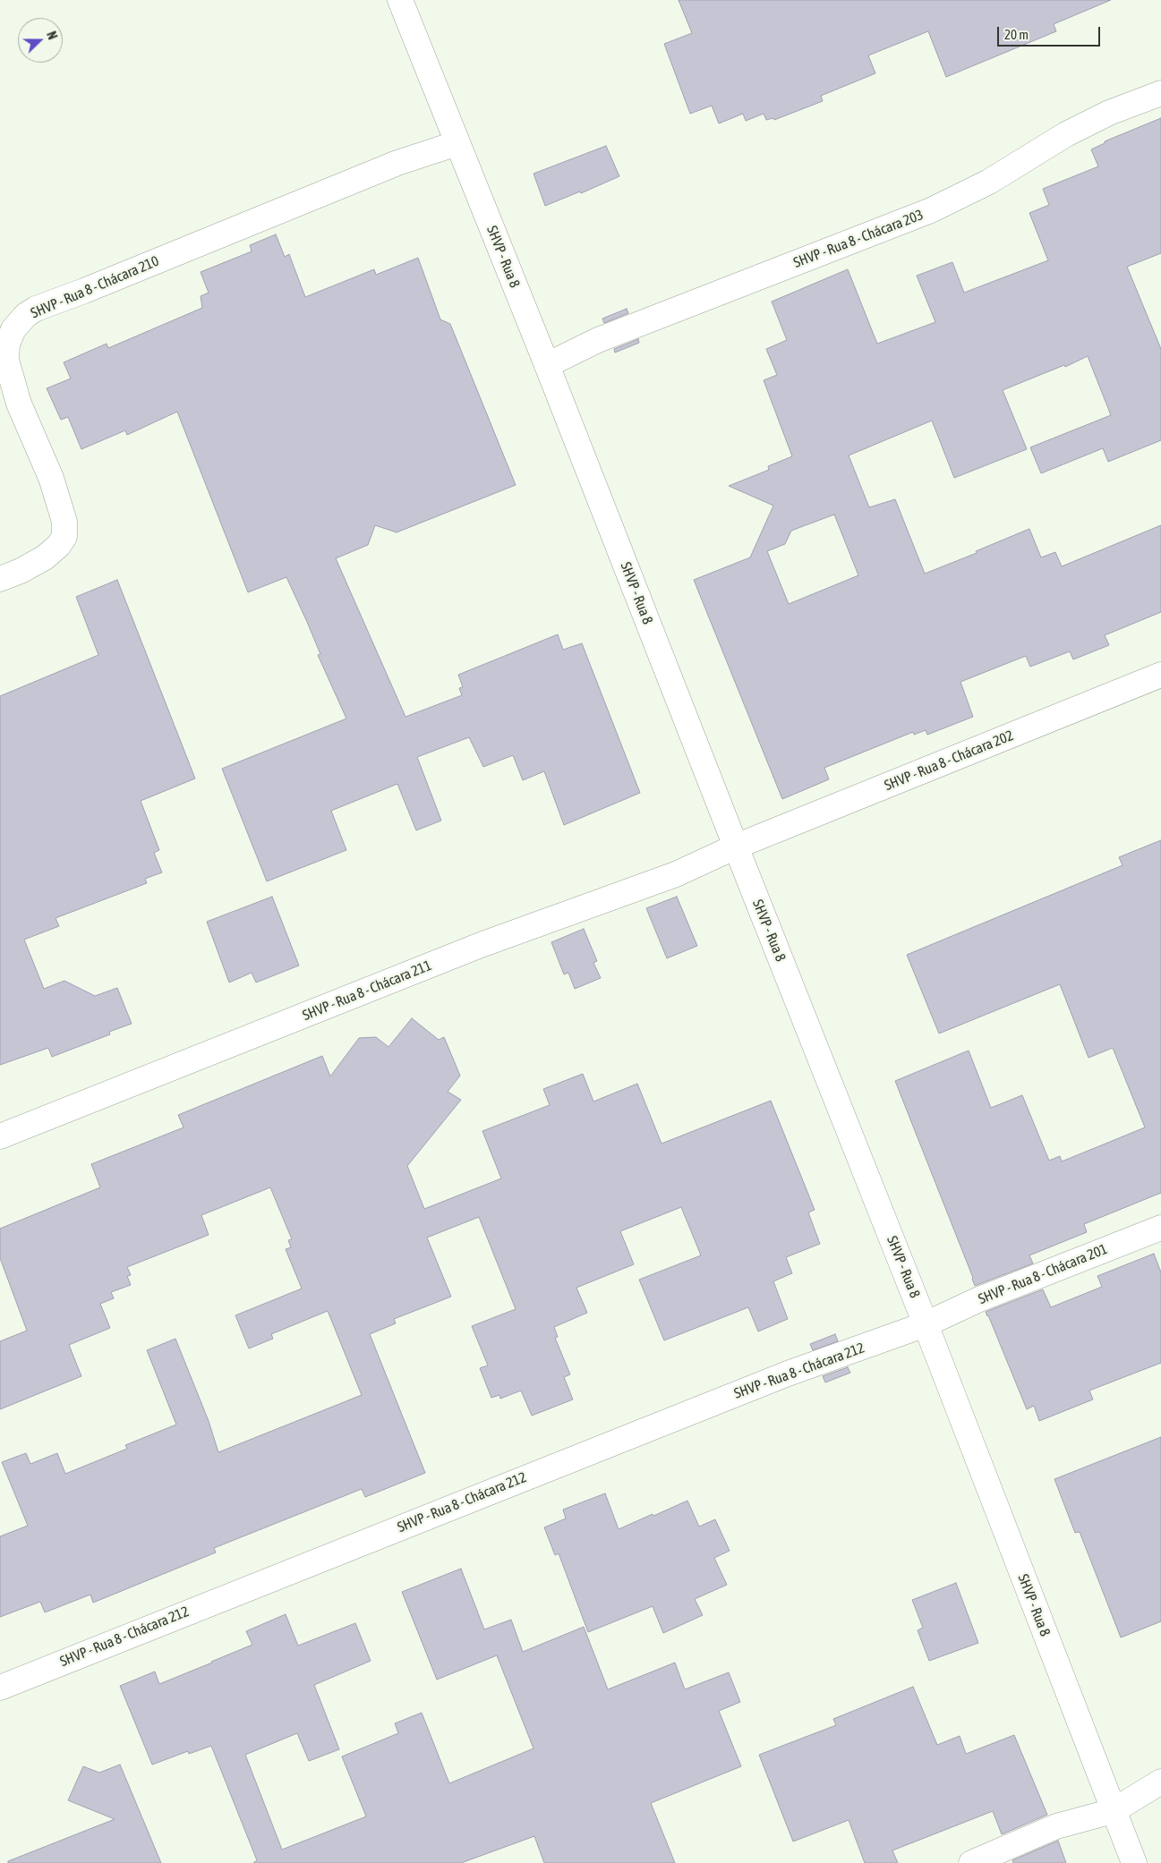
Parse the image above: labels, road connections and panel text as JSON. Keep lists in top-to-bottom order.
{
  "streets": {
    "street": [
      "SHVP - Rua 8 - Chácara 203",
      "SHVP - Rua 8",
      "SHVP - Rua 8 - Chácara 210",
      "SHVP - Rua 8 - Chácara 202",
      "SHVP - Rua 8 - Chácara 211",
      "SHVP - Rua 8 - Chácara 201",
      "SHVP - Rua 8 - Chácara 212"
    ]
  },
  "crossings": [
    ["SHVP - Rua 8 - Chácara 203", "SHVP - Rua 8"],
    ["SHVP - Rua 8", "SHVP - Rua 8 - Chácara 210"],
    ["SHVP - Rua 8", "SHVP - Rua 8 - Chácara 202"],
    ["SHVP - Rua 8", "SHVP - Rua 8 - Chácara 211"],
    ["SHVP - Rua 8", "SHVP - Rua 8 - Chácara 201"],
    ["SHVP - Rua 8", "SHVP - Rua 8 - Chácara 212"],
    ["SHVP - Rua 8 - Chácara 202", "SHVP - Rua 8 - Chácara 211"],
    ["SHVP - Rua 8 - Chácara 201", "SHVP - Rua 8 - Chácara 212"]
  ],
  "scale_bar": "20 m",
  "north": "right"
}
